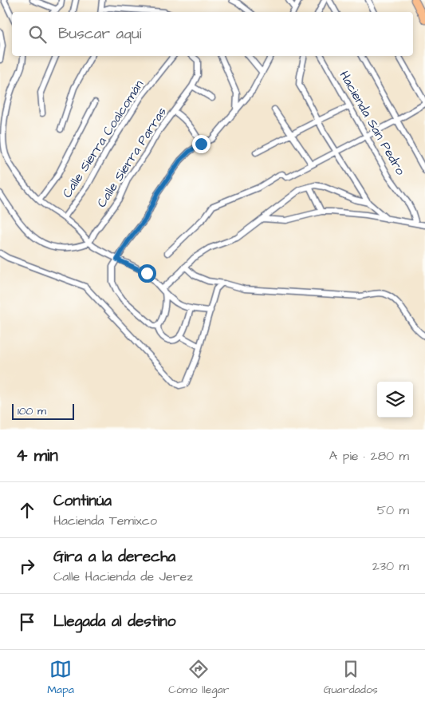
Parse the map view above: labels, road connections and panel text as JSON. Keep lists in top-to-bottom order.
{
  "streets": {
    "street": ["Hacienda San Pedro", "Calle Sierra Coalcomán", "Calle Sierra Parras"]
  },
  "scale_bar": "100 m",
  "page": {
    "search": "Buscar aquí",
    "scale": "100 m",
    "heading": ["4 min", "A pie · 280 m"],
    "list": [
      ["Continúa", "Hacienda Temixco", "50 m"],
      ["Gira a la derecha", "Calle Hacienda de Jerez", "230 m"],
      "Llegada al destino"
    ],
    "nav": ["Mapa", "Cómo llegar", "Guardados"]
  }
}
